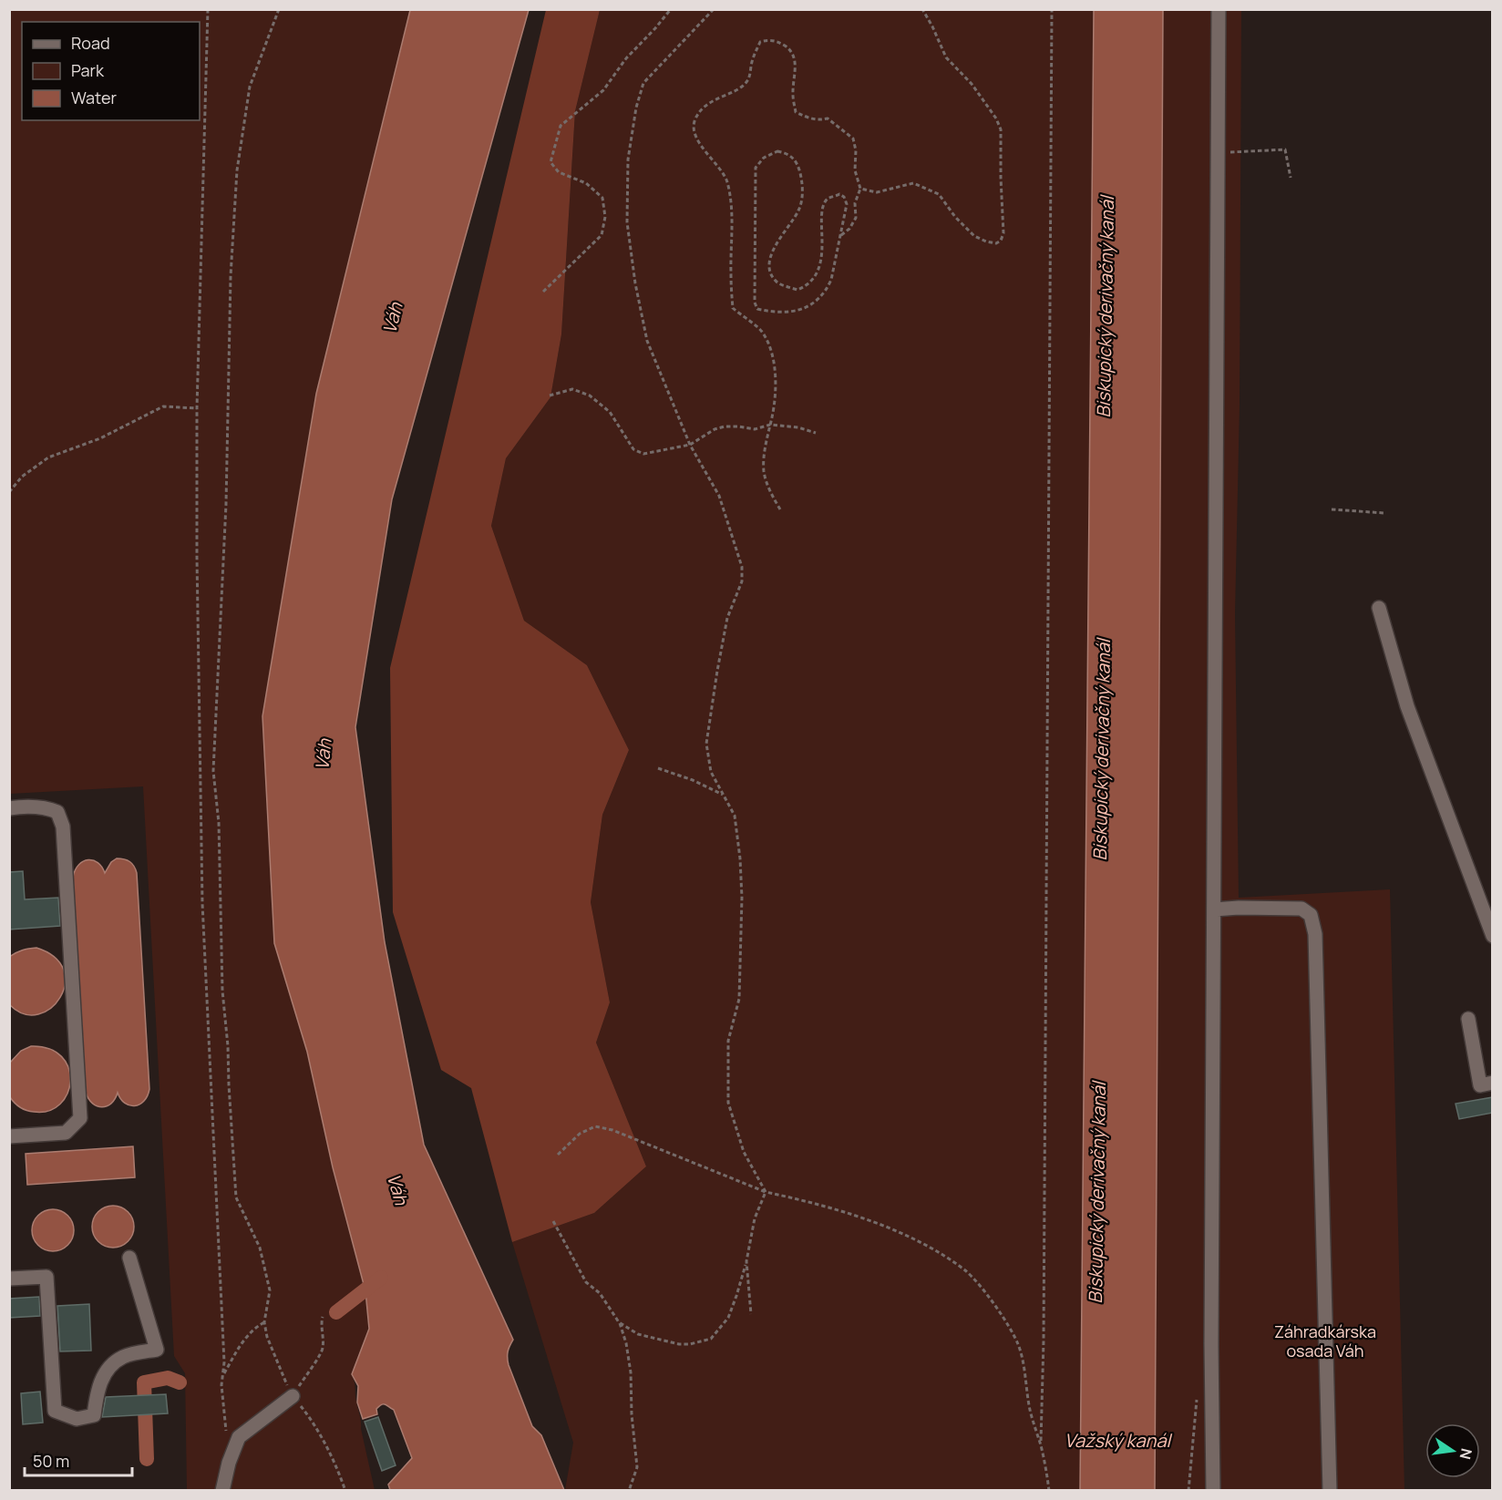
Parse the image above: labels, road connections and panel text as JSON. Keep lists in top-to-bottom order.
{
  "water": ["Biskupický derivačný kanál", "Váh", "Važský kanál"],
  "parks": ["Záhradkárska osada Váh"],
  "legend": ["Road", "Park", "Water"],
  "scale_bar": "50 m",
  "north": "right"
}
